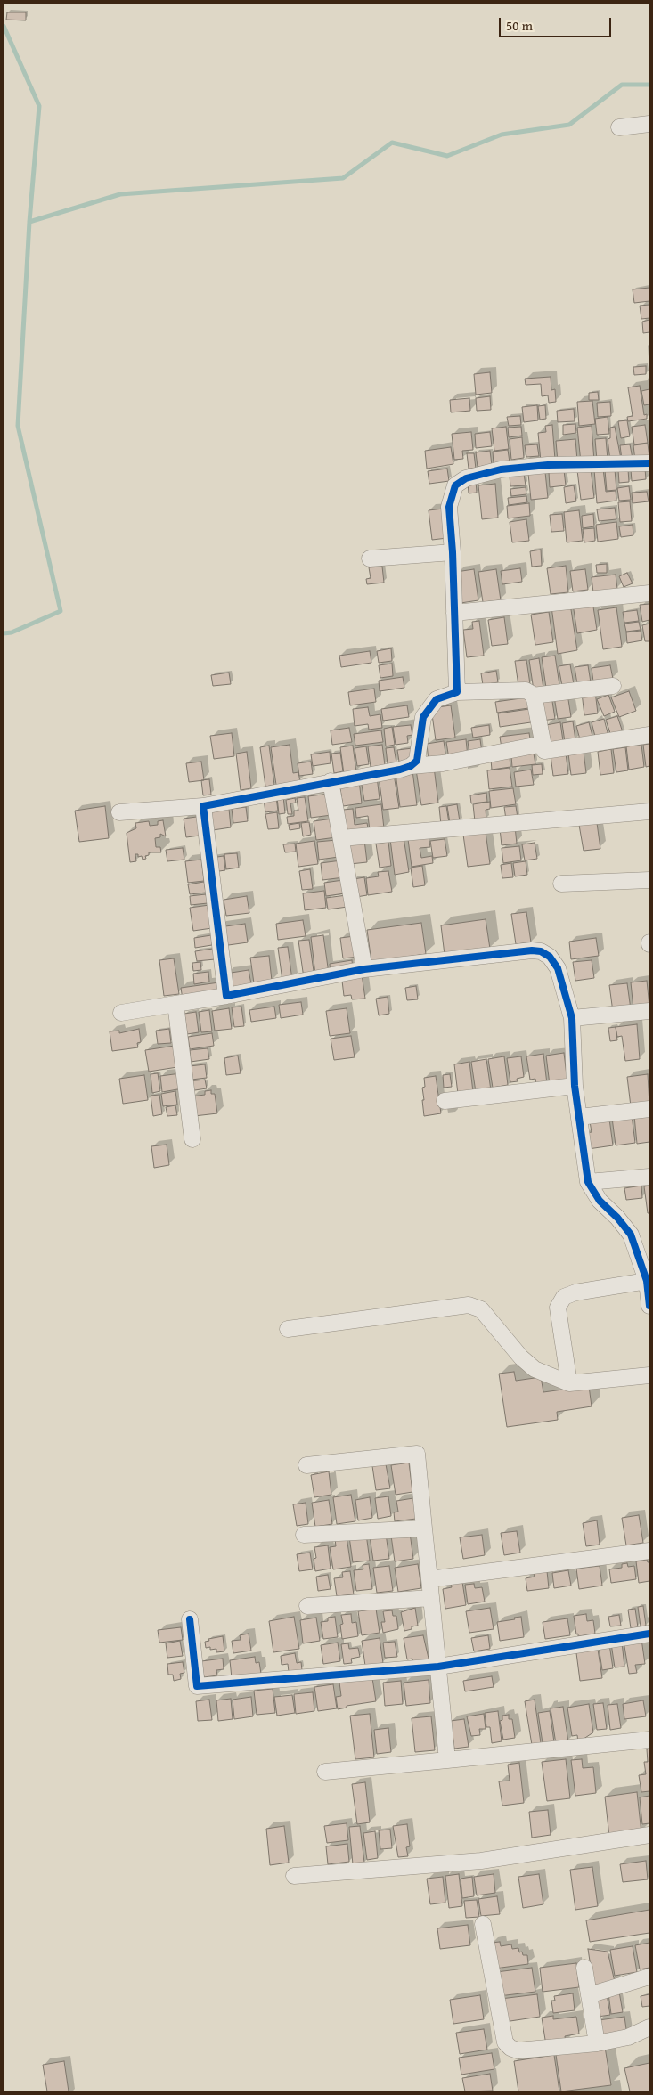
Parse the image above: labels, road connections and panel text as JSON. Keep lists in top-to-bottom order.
{
  "scale_bar": "50 m"
}
